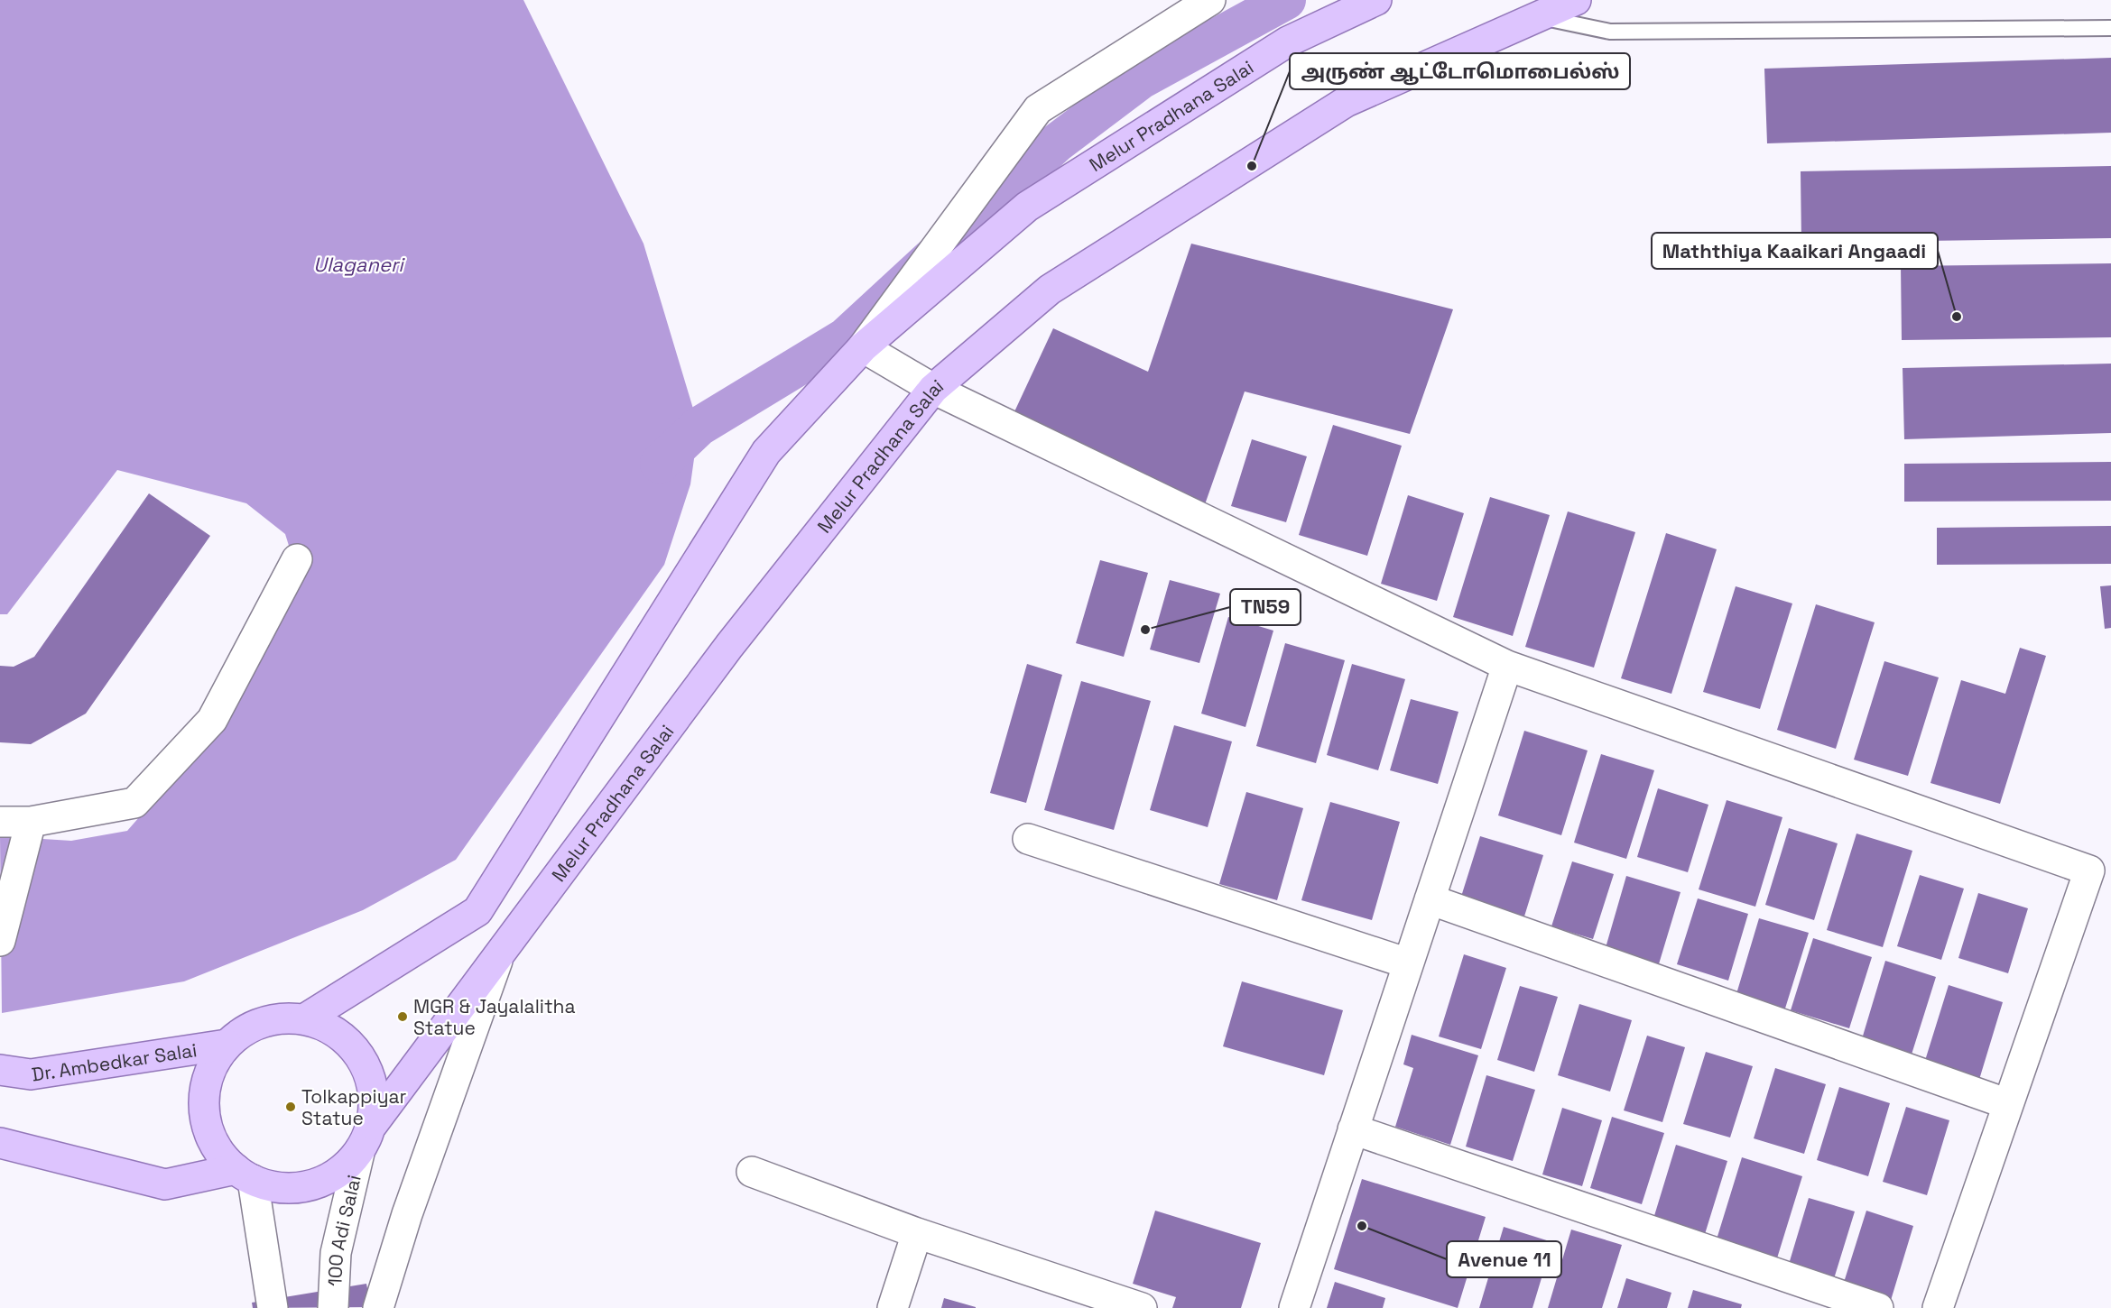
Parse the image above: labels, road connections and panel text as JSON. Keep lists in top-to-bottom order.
{
  "streets": {
    "main road": ["Melur Pradhana Salai", "Dr. Ambedkar Salai"],
    "street": ["100 Adi Salai"]
  },
  "crossings": [
    ["Melur Pradhana Salai", "Dr. Ambedkar Salai"],
    ["Melur Pradhana Salai", "100 Adi Salai"],
    ["Dr. Ambedkar Salai", "100 Adi Salai"]
  ],
  "water": ["Ulaganeri"],
  "places": [
    "அருண் ஆட்டோமொபைல்ஸ்",
    "Maththiya Kaaikari Angaadi",
    "TN59",
    "MGR & Jayalalitha Statue",
    "Tolkappiyar Statue",
    "Avenue 11"
  ]
}
